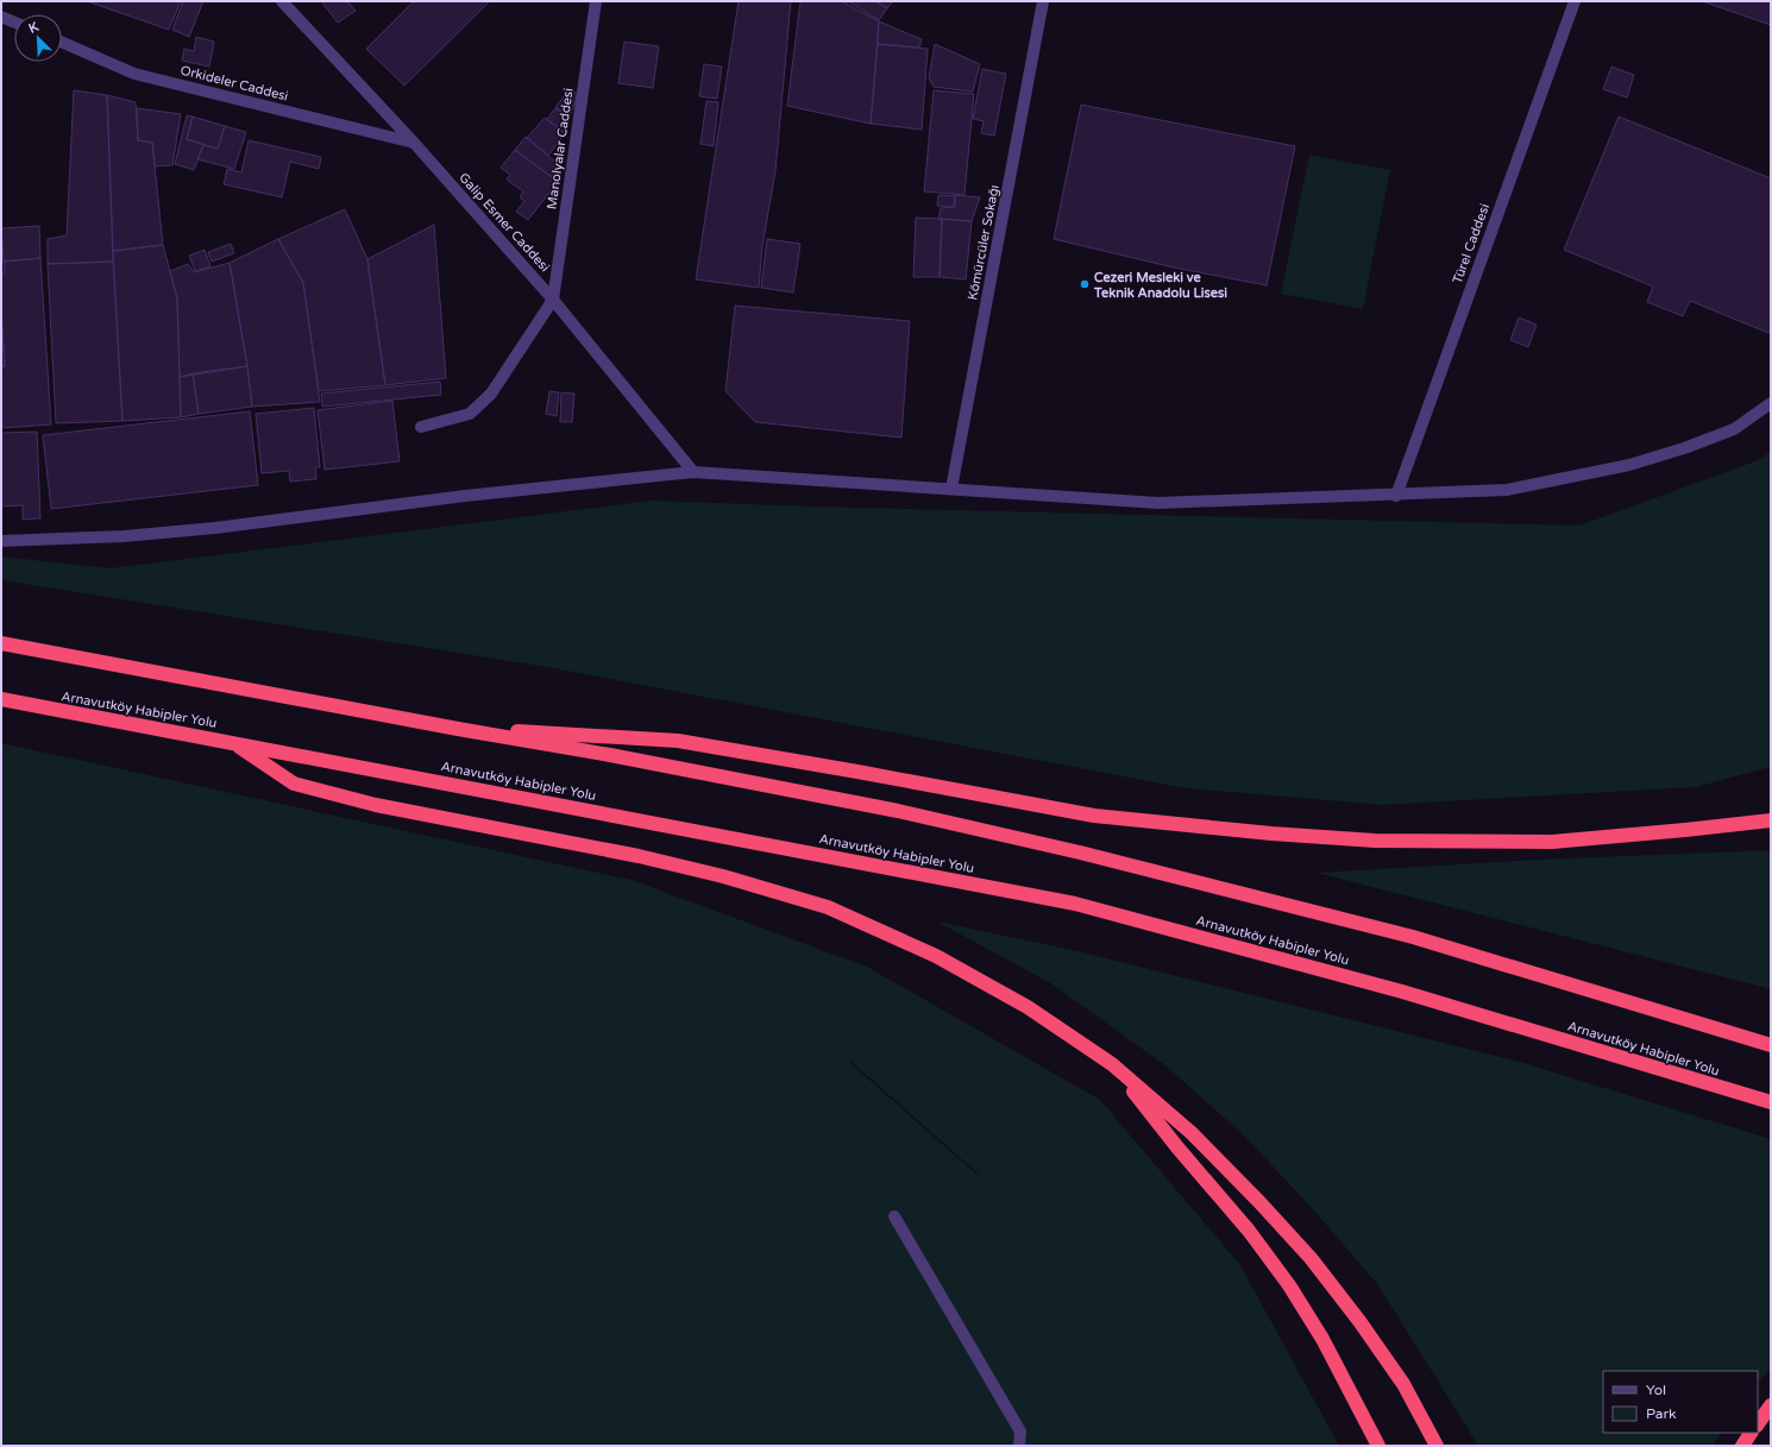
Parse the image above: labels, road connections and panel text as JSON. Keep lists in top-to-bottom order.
{
  "streets": {
    "highway": ["Arnavutköy Habipler Yolu"],
    "street": [
      "Orkideler Caddesi",
      "Manolyalar Caddesi",
      "Galip Esmer Caddesi",
      "Kömürcüler Sokağı",
      "Türel Caddesi"
    ]
  },
  "crossings": [
    ["Orkideler Caddesi", "Galip Esmer Caddesi"],
    ["Manolyalar Caddesi", "Galip Esmer Caddesi"]
  ],
  "places": ["Cezeri Mesleki ve Teknik Anadolu Lisesi"],
  "legend": ["Yol", "Park"],
  "north": "top left"
}
